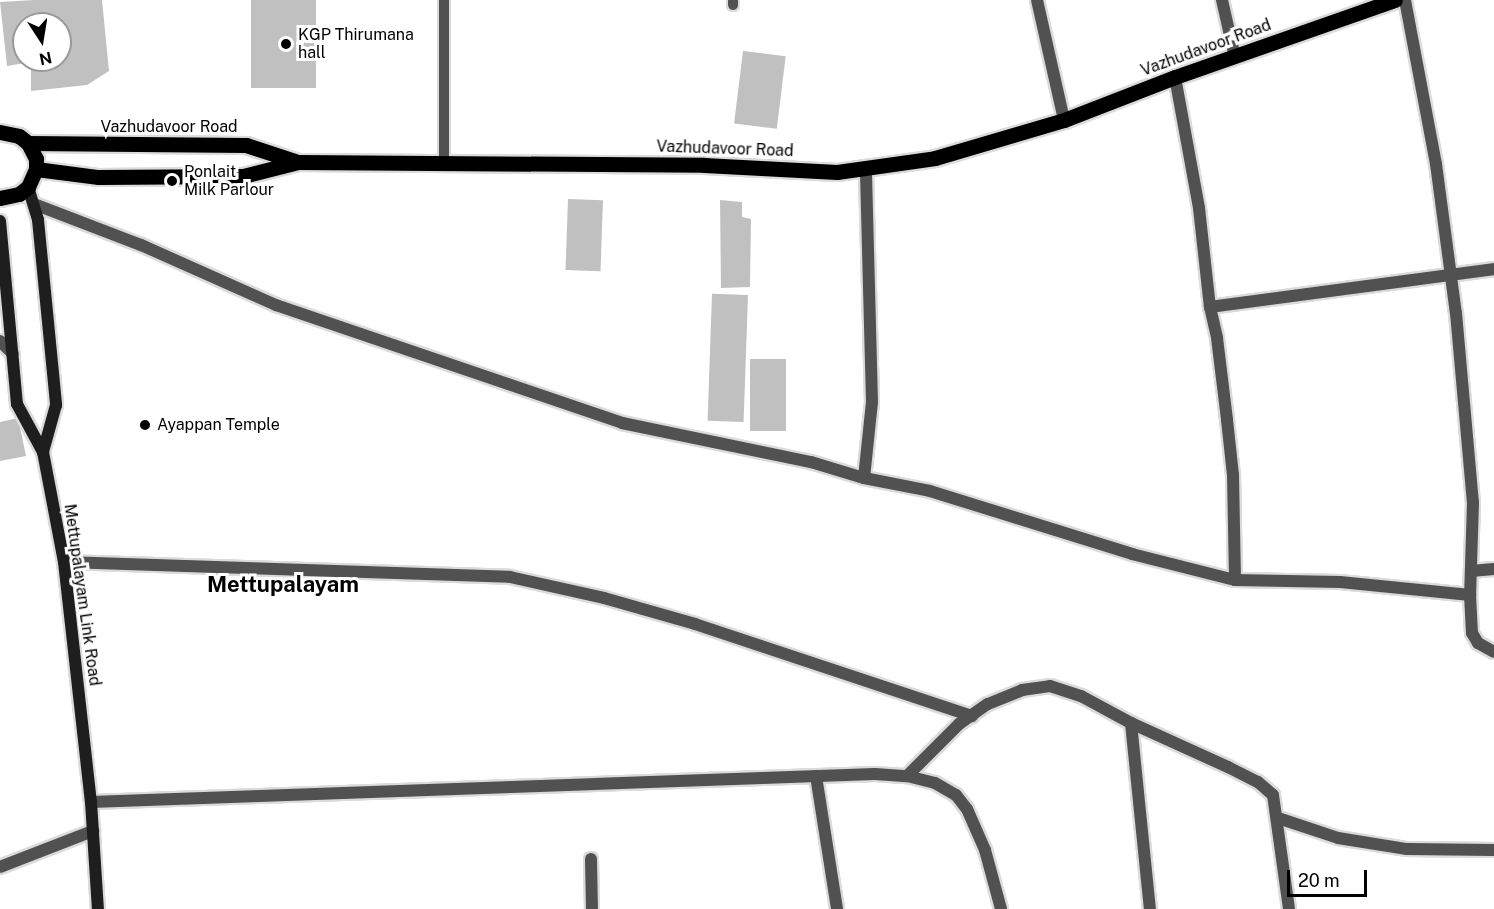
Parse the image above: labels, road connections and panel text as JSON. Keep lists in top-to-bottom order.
{
  "streets": {
    "main road": ["Vazhudavoor Road"],
    "street": ["Mettupalayam Link Road"]
  },
  "districts": ["Mettupalayam"],
  "places": ["KGP Thirumana hall", "Ponlait Milk Parlour", "Ayappan Temple"],
  "scale_bar": "20 m",
  "north": "bottom"
}
